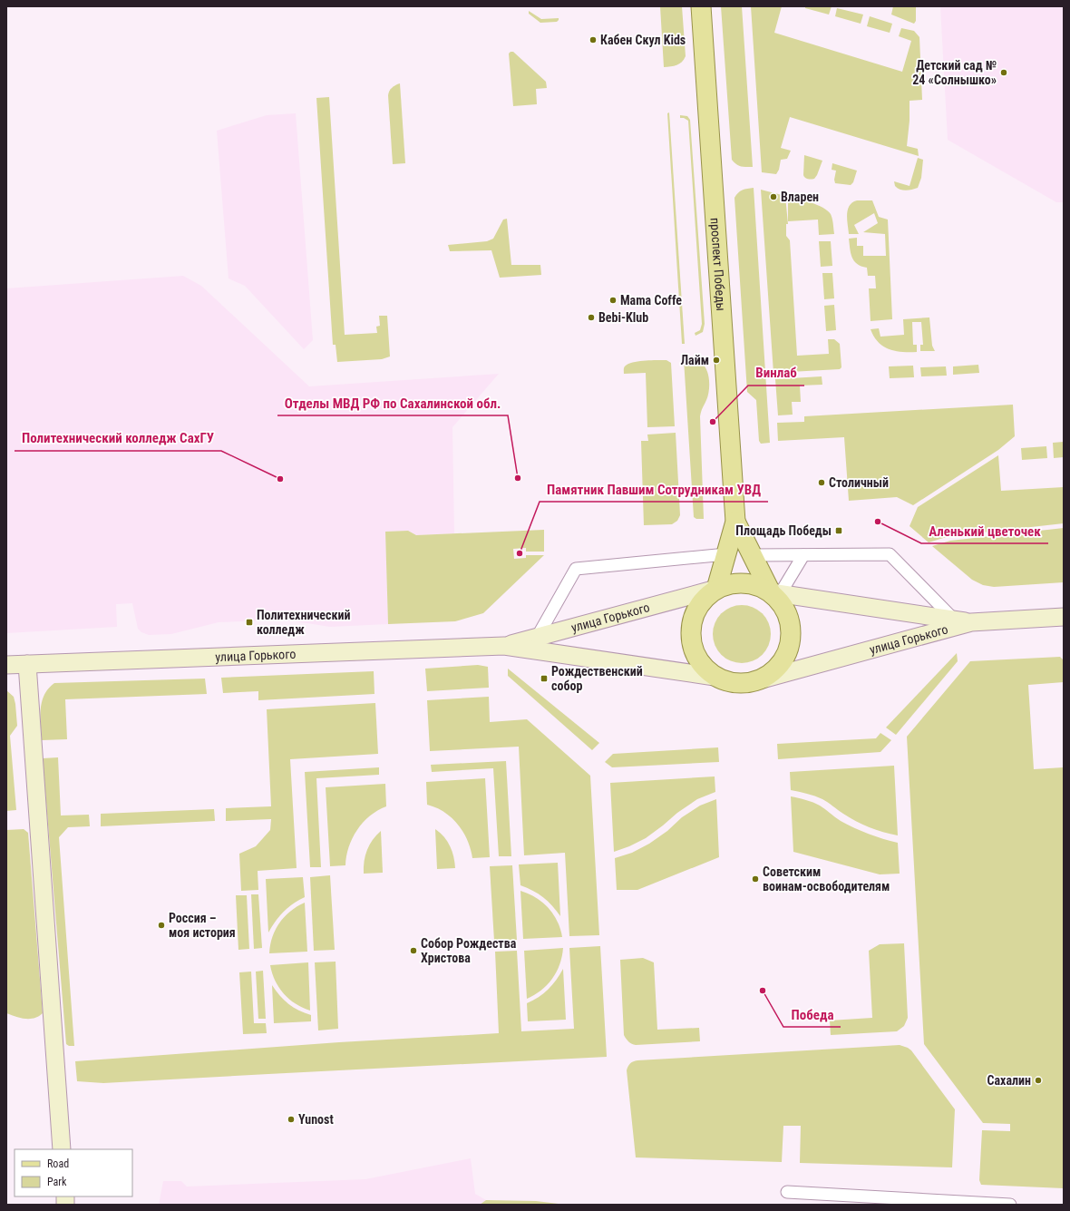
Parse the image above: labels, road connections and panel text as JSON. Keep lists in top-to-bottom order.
{
  "streets": {
    "main road": ["проспект Победы", "улица Горького"]
  },
  "crossings": [
    ["проспект Победы", "улица Горького"]
  ],
  "places": {
    "other": [
      "Кабен Скул Kids",
      "Детский сад № 24 «Солнышко»",
      "Вларен",
      "Mama Coffe",
      "Bebi-Klub",
      "Лайм",
      "Винлаб",
      "Отделы МВД РФ по Сахалинской обл.",
      "Политехнический колледж СахГУ",
      "Столичный",
      "Аленький цветочек",
      "Памятник Павшим Сотрудникам УВД",
      "Советским воинам-освободителям",
      "Россия – моя история",
      "Собор Рождества Христова",
      "Победа",
      "Сахалин",
      "Yunost"
    ],
    "transit": ["Площадь Победы", "Политехнический колледж", "Рождественский собор"]
  },
  "legend": ["Road", "Park"]
}
